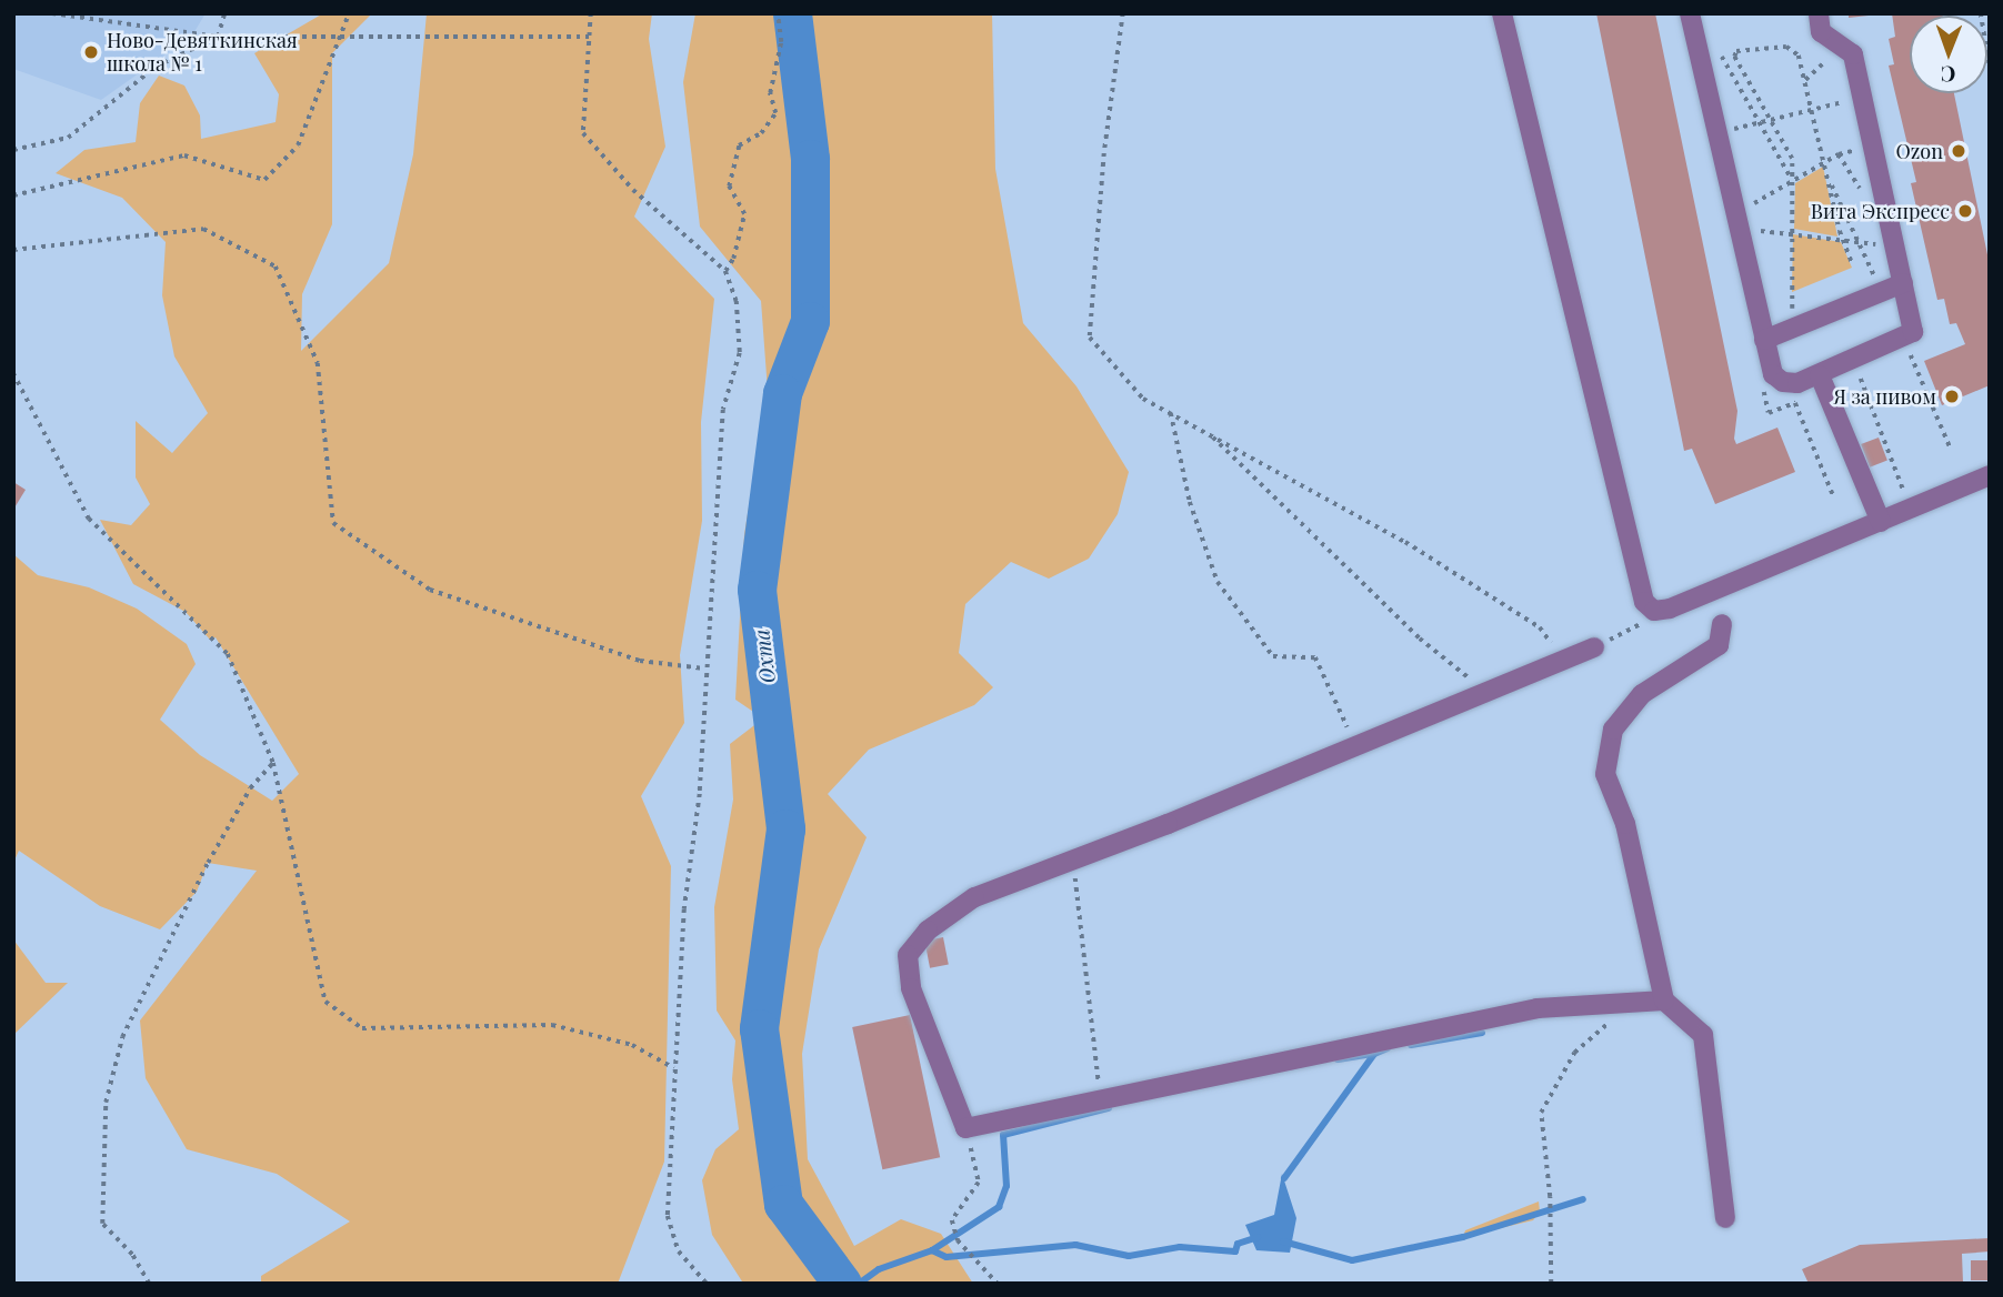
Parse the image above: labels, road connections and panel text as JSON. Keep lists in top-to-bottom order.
{
  "water": ["Охта"],
  "places": [
    "Ново-Девяткинская школа № 1",
    "Ozon",
    "Вита Экспресс",
    "Я за пивом"
  ],
  "north": "bottom"
}
